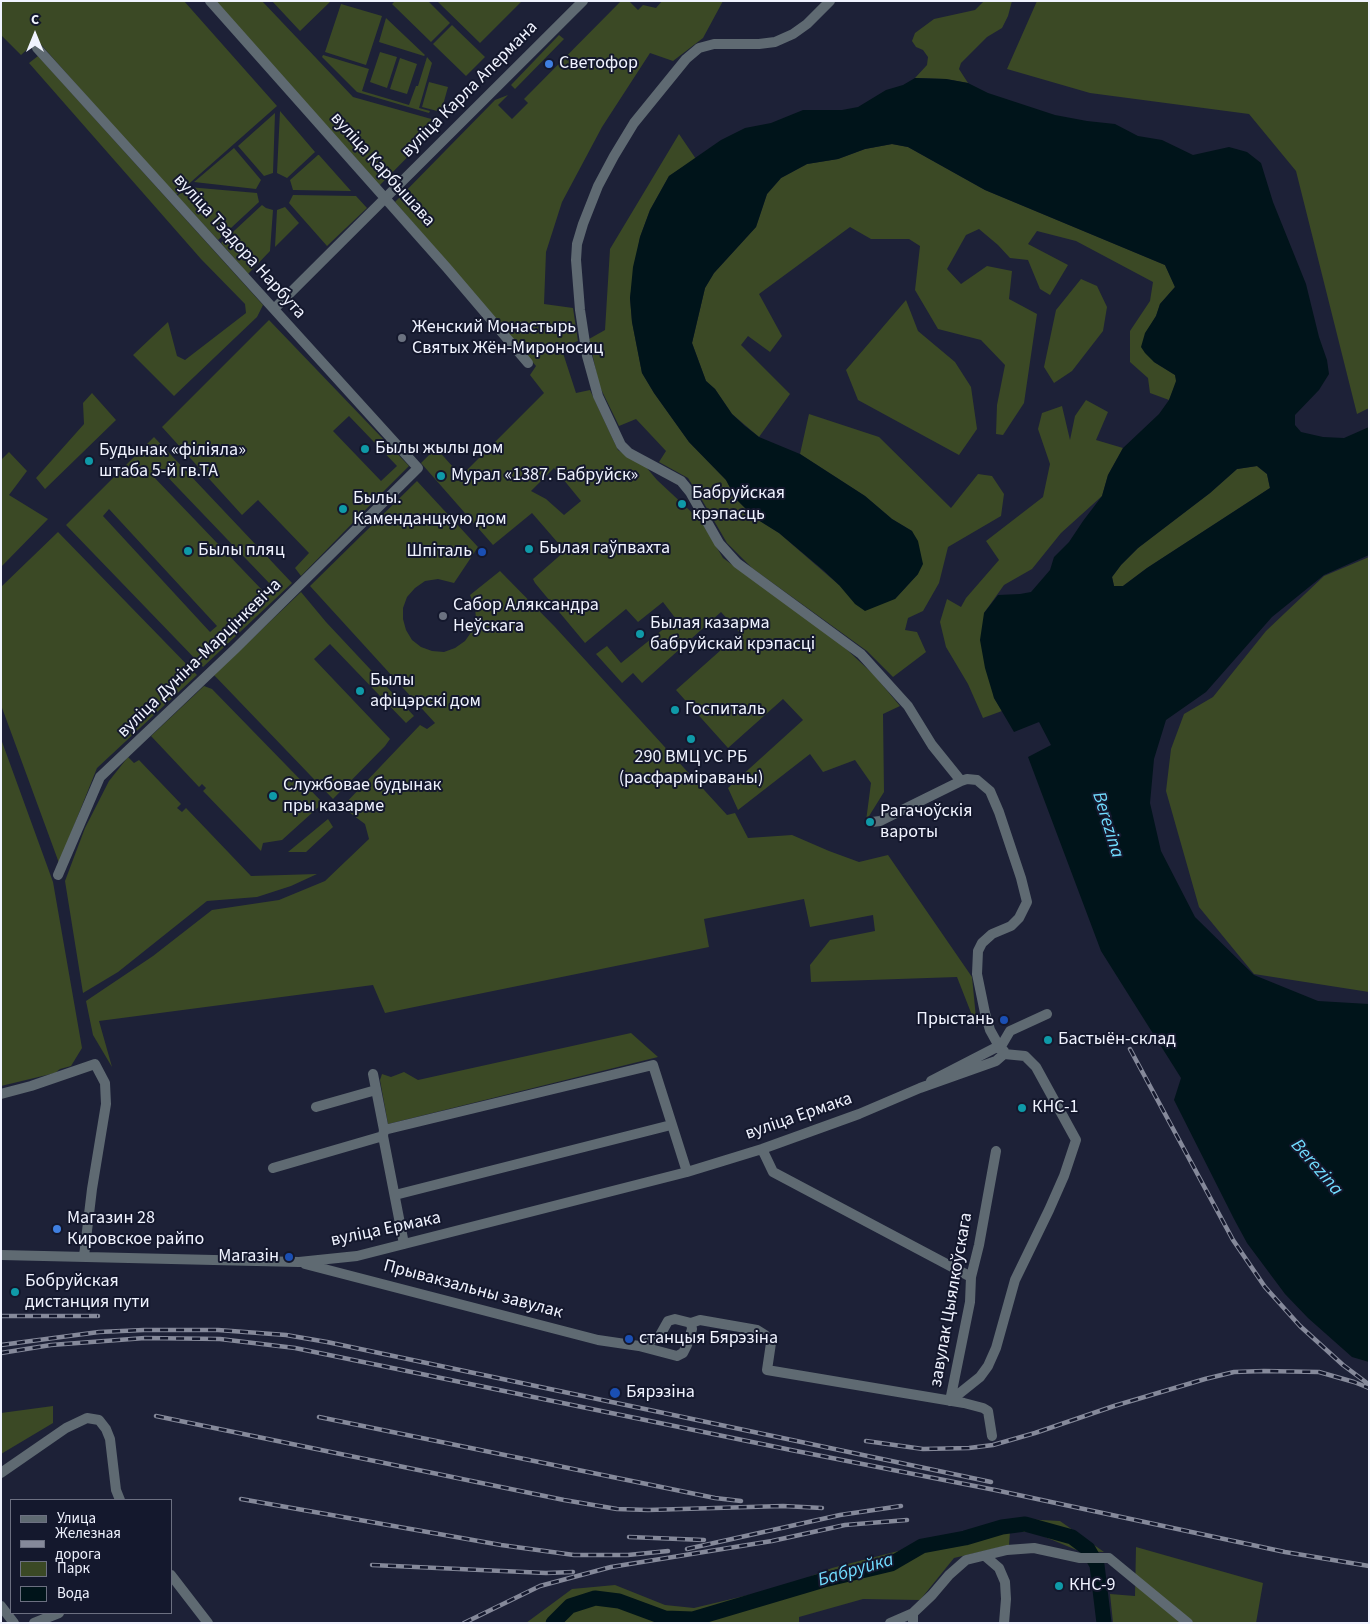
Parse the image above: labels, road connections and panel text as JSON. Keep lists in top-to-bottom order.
{
  "streets": {
    "street": [
      "вуліца Карла Апермана",
      "вуліца Карбышава",
      "вуліца Тэадора Нарбута",
      "вуліца Дуніна-Марцінкевіча",
      "вуліца Ермака",
      "Прывакзальны завулак",
      "завулак Цыялкоўскага"
    ]
  },
  "crossings": [
    ["вуліца Карла Апермана", "вуліца Карбышава"],
    ["вуліца Карла Апермана", "вуліца Тэадора Нарбута"],
    ["вуліца Тэадора Нарбута", "вуліца Дуніна-Марцінкевіча"],
    ["вуліца Ермака", "Прывакзальны завулак"],
    ["вуліца Ермака", "завулак Цыялкоўскага"]
  ],
  "water": ["Berezina", "Бабруйка"],
  "places": [
    "Светофор",
    "Женский Монастырь Святых Жён-Мироносиц",
    "Былы жылы дом",
    "Будынак «філіяла» штаба 5-й гв.ТА",
    "Мурал «1387. Бабруйск»",
    "Бабруйская крэпасць",
    "Былы. Каменданцкую дом",
    "Былая гаўпвахта",
    "Былы пляц",
    "Шпіталь",
    "Сабор Аляксандра Неўскага",
    "Былая казарма бабруйскай крэпасці",
    "Былы афіцэрскі дом",
    "Госпиталь",
    "290 ВМЦ УС РБ (расфарміраваны)",
    "Службовае будынак пры казарме",
    "Рагачоўскія вароты",
    "Прыстань",
    "Бастыён-склад",
    "КНС-1",
    "Магазин 28 Кировское райпо",
    "Магазін",
    "Бобруйская дистанция пути",
    "станцыя Бярэзіна",
    "Бярэзіна",
    "КНС-9"
  ],
  "legend": [
    "Улица",
    "Железная дорога",
    "Парк",
    "Вода"
  ],
  "north": "top"
}
